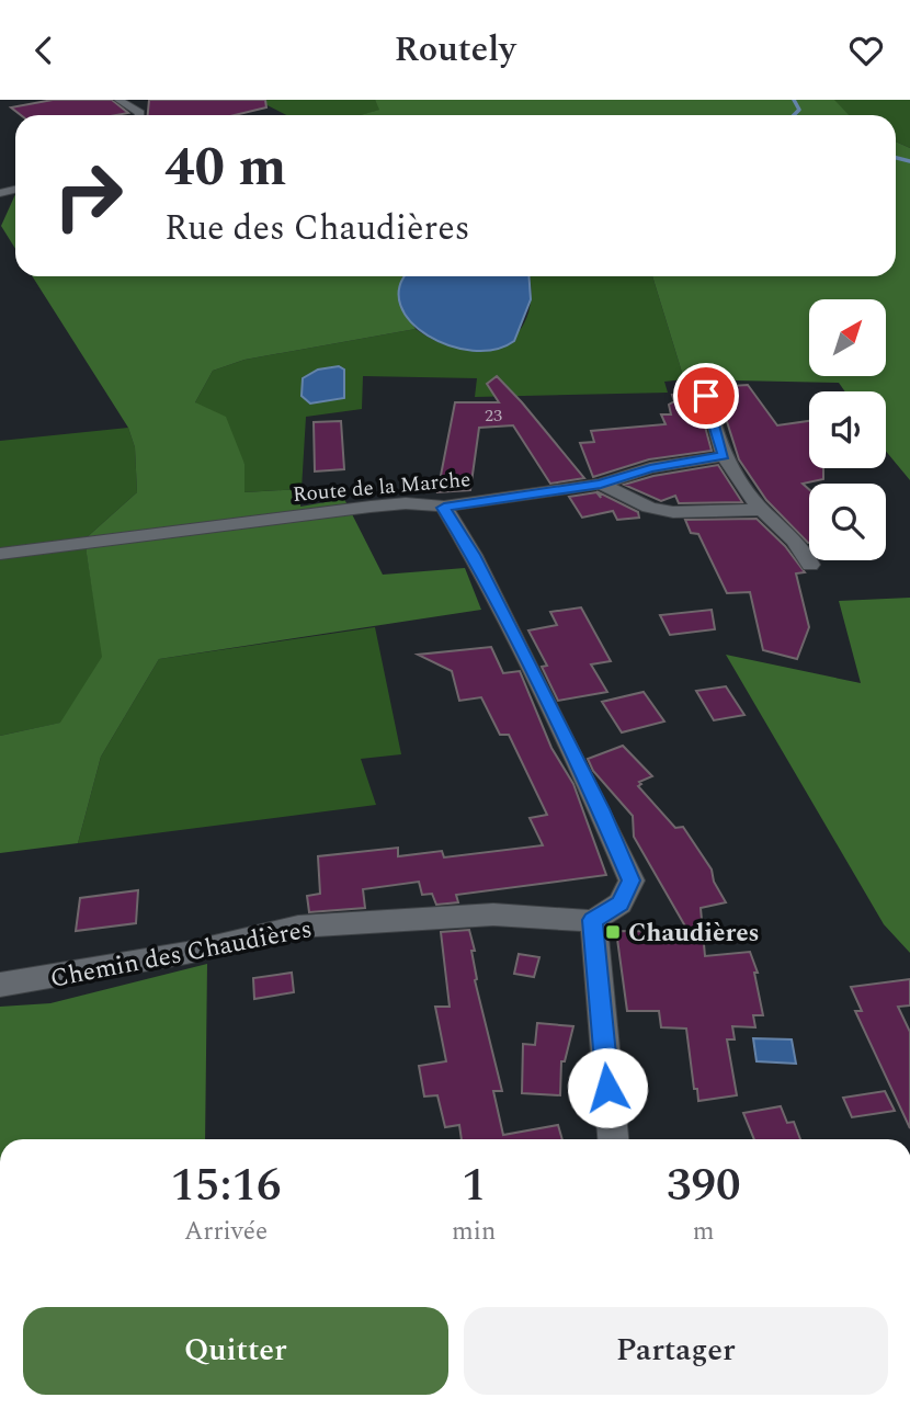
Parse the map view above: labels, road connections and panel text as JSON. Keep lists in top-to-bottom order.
{
  "streets": {
    "street": ["Route de la Marche", "Chemin des Chaudières"]
  },
  "places": {
    "transit": ["Chaudières"]
  },
  "house_numbers": ["23"],
  "north": "top right",
  "page": {
    "header": "Routely",
    "turn": ["40 m", "Rue des Chaudières"],
    "eta": [
      "15:16",
      "Arrivée",
      "1",
      "min",
      "390",
      "m"
    ],
    "buttons": ["Quitter", "Partager"]
  }
}
